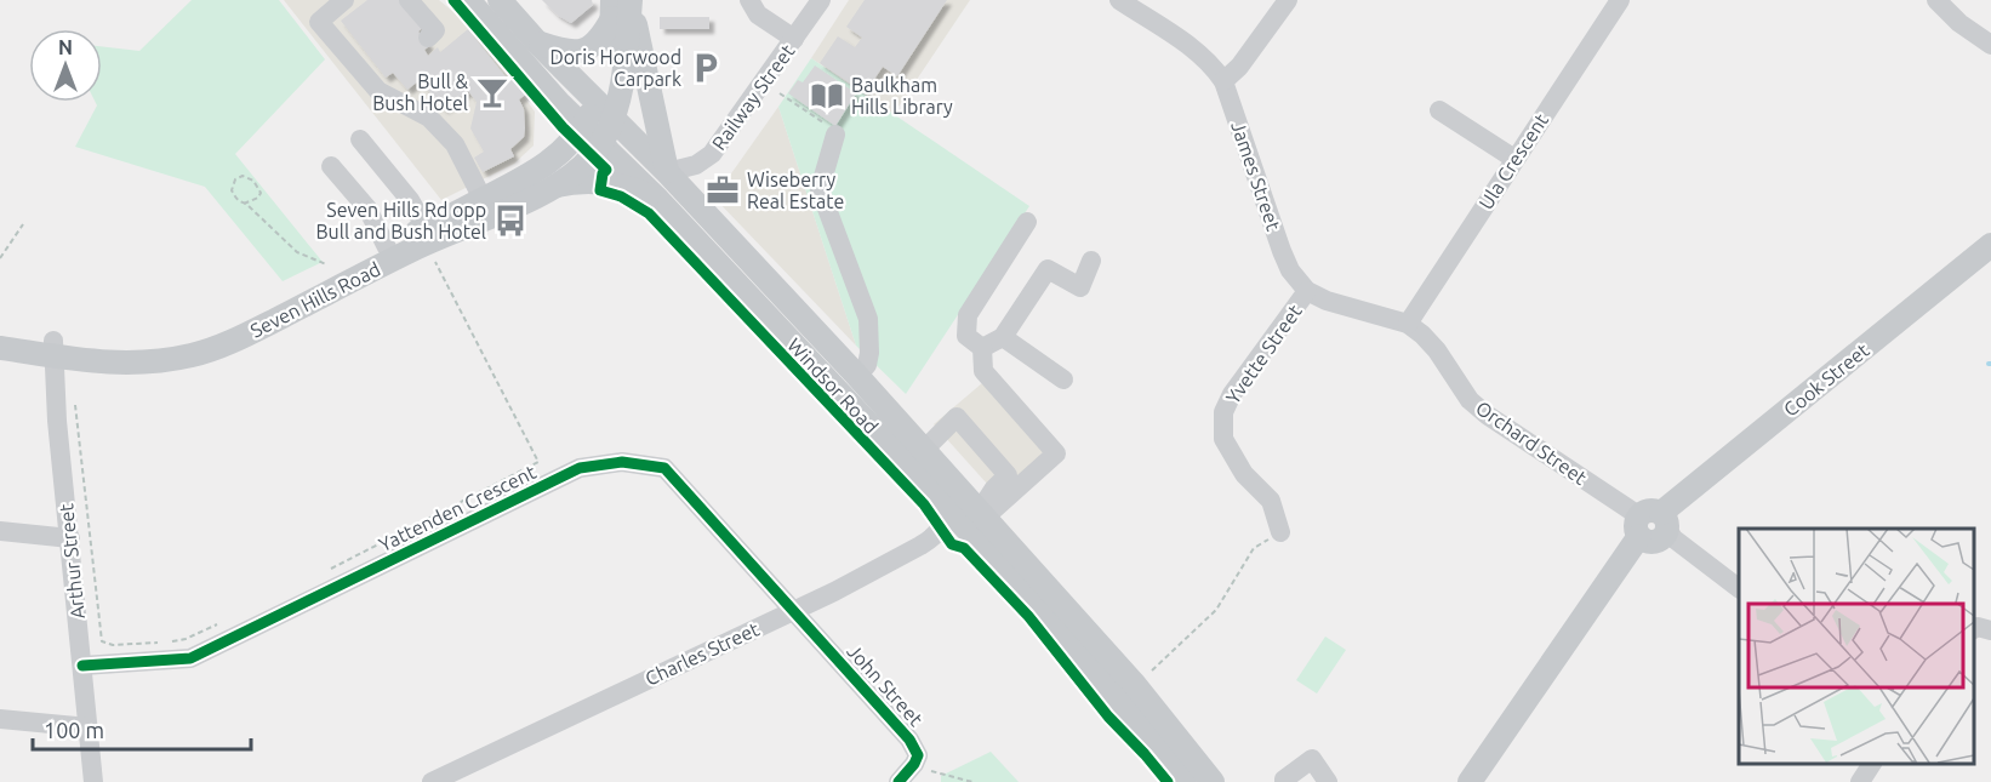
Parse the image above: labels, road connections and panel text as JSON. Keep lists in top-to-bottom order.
{
  "streets": {
    "main road": ["Seven Hills Road", "Cook Street", "Windsor Road"],
    "street": [
      "Railway Street",
      "Ula Crescent",
      "James Street",
      "Yvette Street",
      "Orchard Street",
      "Yattenden Crescent",
      "Arthur Street",
      "Charles Street",
      "John Street"
    ]
  },
  "crossings": [
    ["Railway Street", "Windsor Road"],
    ["Ula Crescent", "Orchard Street"],
    ["James Street", "Yvette Street"],
    ["Seven Hills Road", "Windsor Road"],
    ["Seven Hills Road", "Arthur Street"],
    ["Windsor Road", "Charles Street"],
    ["Yattenden Crescent", "Arthur Street"],
    ["Yattenden Crescent", "Charles Street"],
    ["Yattenden Crescent", "John Street"],
    ["Charles Street", "John Street"]
  ],
  "places": {
    "parking": ["Doris Horwood Carpark"],
    "bar": ["Bull & Bush Hotel"],
    "library": ["Baulkham Hills Library"],
    "office": ["Wiseberry Real Estate"],
    "bus stop": ["Seven Hills Rd opp Bull and Bush Hotel"]
  },
  "scale_bar": "100 m",
  "north": "top"
}
